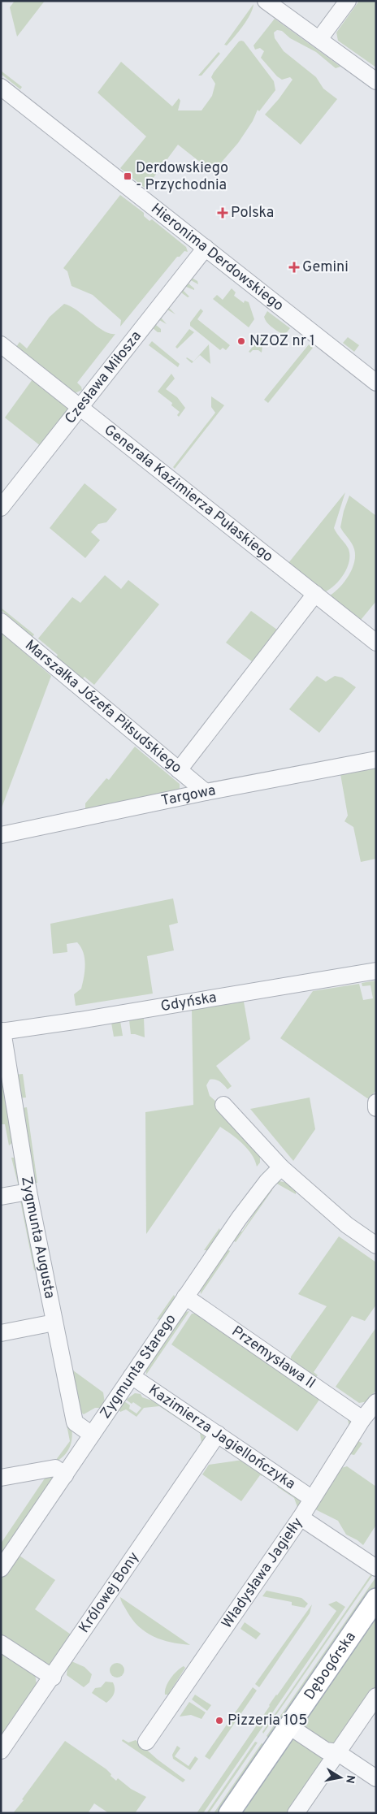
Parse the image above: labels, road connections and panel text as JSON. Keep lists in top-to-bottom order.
{
  "streets": {
    "main road": ["Dębogórska"],
    "street": [
      "Hieronima Derdowskiego",
      "Czesława Miłosza",
      "Generała Kazimierza Pułaskiego",
      "Marszałka Józefa Piłsudskiego",
      "Targowa",
      "Gdyńska",
      "Zygmunta Augusta",
      "Przemysława II",
      "Zygmunta Starego",
      "Kazimierza Jagiellończyka",
      "Władysława Jagiełły",
      "Królowej Bony"
    ]
  },
  "crossings": [
    ["Hieronima Derdowskiego", "Czesława Miłosza"],
    ["Czesława Miłosza", "Generała Kazimierza Pułaskiego"],
    ["Marszałka Józefa Piłsudskiego", "Targowa"],
    ["Gdyńska", "Zygmunta Augusta"],
    ["Zygmunta Augusta", "Zygmunta Starego"],
    ["Przemysława II", "Zygmunta Starego"],
    ["Przemysława II", "Władysława Jagiełły"],
    ["Zygmunta Starego", "Kazimierza Jagiellończyka"],
    ["Kazimierza Jagiellończyka", "Władysława Jagiełły"],
    ["Kazimierza Jagiellończyka", "Królowej Bony"]
  ],
  "places": {
    "transit": ["Derdowskiego - Przychodnia"],
    "health": ["Polska", "Gemini"],
    "other": ["NZOZ nr 1", "Pizzeria 105"]
  },
  "north": "right"
}
